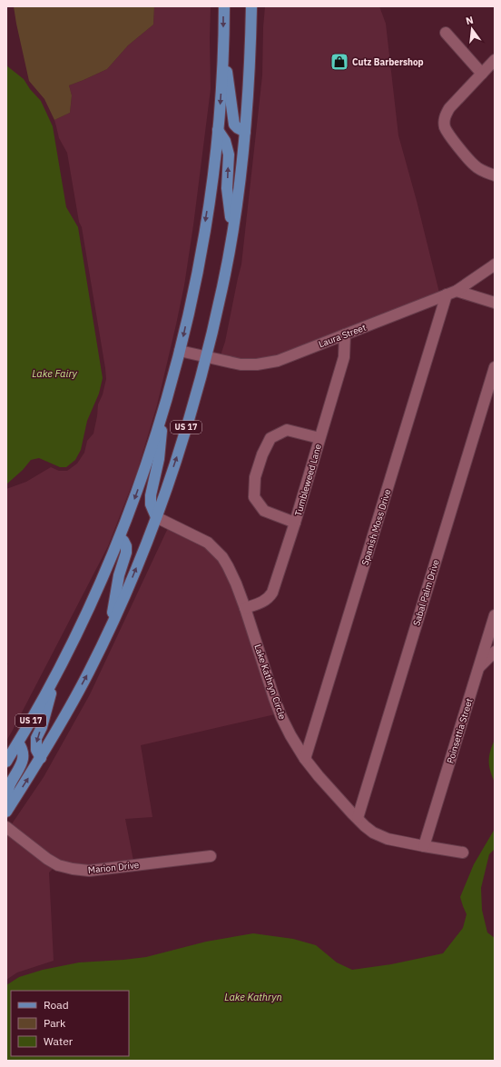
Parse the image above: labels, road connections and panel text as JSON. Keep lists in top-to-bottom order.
{
  "streets": {
    "main road": ["US 17"],
    "street": [
      "Laura Street",
      "Tumbleweed Lane",
      "Spanish Moss Drive",
      "Sabal Palm Drive",
      "Lake Kathryn Circle",
      "Poinsettia Street",
      "Marion Drive"
    ]
  },
  "crossings": [
    ["Laura Street", "US 17"],
    ["Laura Street", "Tumbleweed Lane"],
    ["Laura Street", "Spanish Moss Drive"],
    ["US 17", "Lake Kathryn Circle"],
    ["Tumbleweed Lane", "Lake Kathryn Circle"],
    ["Spanish Moss Drive", "Lake Kathryn Circle"],
    ["Sabal Palm Drive", "Lake Kathryn Circle"],
    ["Lake Kathryn Circle", "Poinsettia Street"]
  ],
  "water": ["Lake Fairy", "Lake Kathryn"],
  "places": {
    "shop": ["Cutz Barbershop"]
  },
  "legend": ["Road", "Park", "Water"],
  "north": "top"
}
